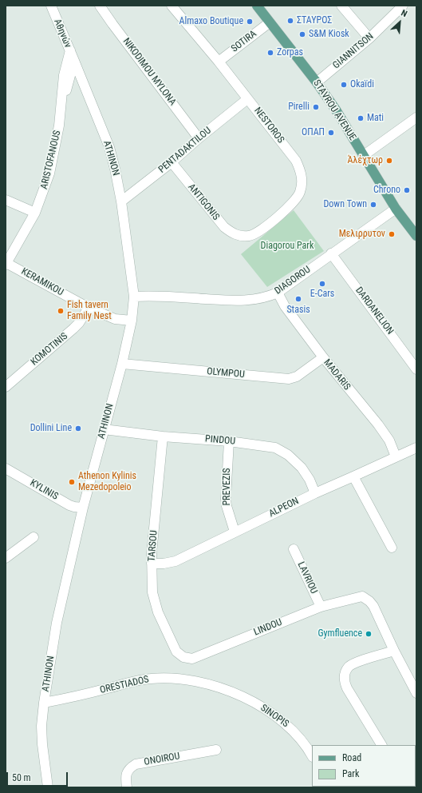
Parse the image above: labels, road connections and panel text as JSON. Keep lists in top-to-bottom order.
{
  "streets": {
    "main road": ["STAVROU AVENUE"],
    "street": [
      "Αθηνών",
      "SOTIRA",
      "GIANNITSON",
      "NIKODIMOU MYLONA",
      "NESTOROS",
      "PENTADAKTILOU",
      "ATHINON",
      "ARISTOFANOUS",
      "ANTIGONIS",
      "DIAGOROU",
      "KERAMIKOU",
      "DARDANELION",
      "KOMOTINIS",
      "OLYMPOU",
      "MADARIS",
      "PINDOU",
      "PREVEZIS",
      "KYLINIS",
      "ALPEON",
      "TARSOU",
      "LAVRIOU",
      "LINDOU",
      "ORESTIADOS",
      "SINOPIS",
      "ONOIROU"
    ]
  },
  "crossings": [
    ["Αθηνών", "ATHINON"],
    ["Αθηνών", "ARISTOFANOUS"],
    ["SOTIRA", "STAVROU AVENUE"],
    ["SOTIRA", "NESTOROS"],
    ["GIANNITSON", "STAVROU AVENUE"],
    ["NIKODIMOU MYLONA", "PENTADAKTILOU"],
    ["STAVROU AVENUE", "DIAGOROU"],
    ["NESTOROS", "PENTADAKTILOU"],
    ["NESTOROS", "ANTIGONIS"],
    ["PENTADAKTILOU", "ATHINON"],
    ["PENTADAKTILOU", "ANTIGONIS"],
    ["ATHINON", "ARISTOFANOUS"],
    ["ATHINON", "DIAGOROU"],
    ["ATHINON", "KERAMIKOU"],
    ["ATHINON", "OLYMPOU"],
    ["ATHINON", "PINDOU"],
    ["ATHINON", "KYLINIS"],
    ["ATHINON", "ORESTIADOS"],
    ["ARISTOFANOUS", "KERAMIKOU"],
    ["DIAGOROU", "DARDANELION"],
    ["DIAGOROU", "MADARIS"],
    ["KERAMIKOU", "KOMOTINIS"],
    ["OLYMPOU", "MADARIS"],
    ["MADARIS", "ALPEON"],
    ["PINDOU", "PREVEZIS"],
    ["PINDOU", "ALPEON"],
    ["PINDOU", "TARSOU"],
    ["PREVEZIS", "ALPEON"],
    ["ALPEON", "TARSOU"],
    ["TARSOU", "LINDOU"],
    ["LAVRIOU", "LINDOU"],
    ["ORESTIADOS", "SINOPIS"]
  ],
  "parks": ["Diagorou Park"],
  "places": [
    "ΣΤΑΥΡΟΣ",
    "Almaxo Boutique",
    "S&M Kiosk",
    "Zorpas",
    "Okaïdi",
    "Pirelli",
    "Mati",
    "ΟΠΑΠ",
    "Άλέχτωρ",
    "Chrono",
    "Down Town",
    "Μελιρρυτον",
    "E-Cars",
    "Stasis",
    "Fish tavern Family Nest",
    "Dollini Line",
    "Athenon Kylinis Mezedopoleio",
    "Gymfluence"
  ],
  "legend": ["Road", "Park"],
  "scale_bar": "50 m",
  "north": "top right"
}
